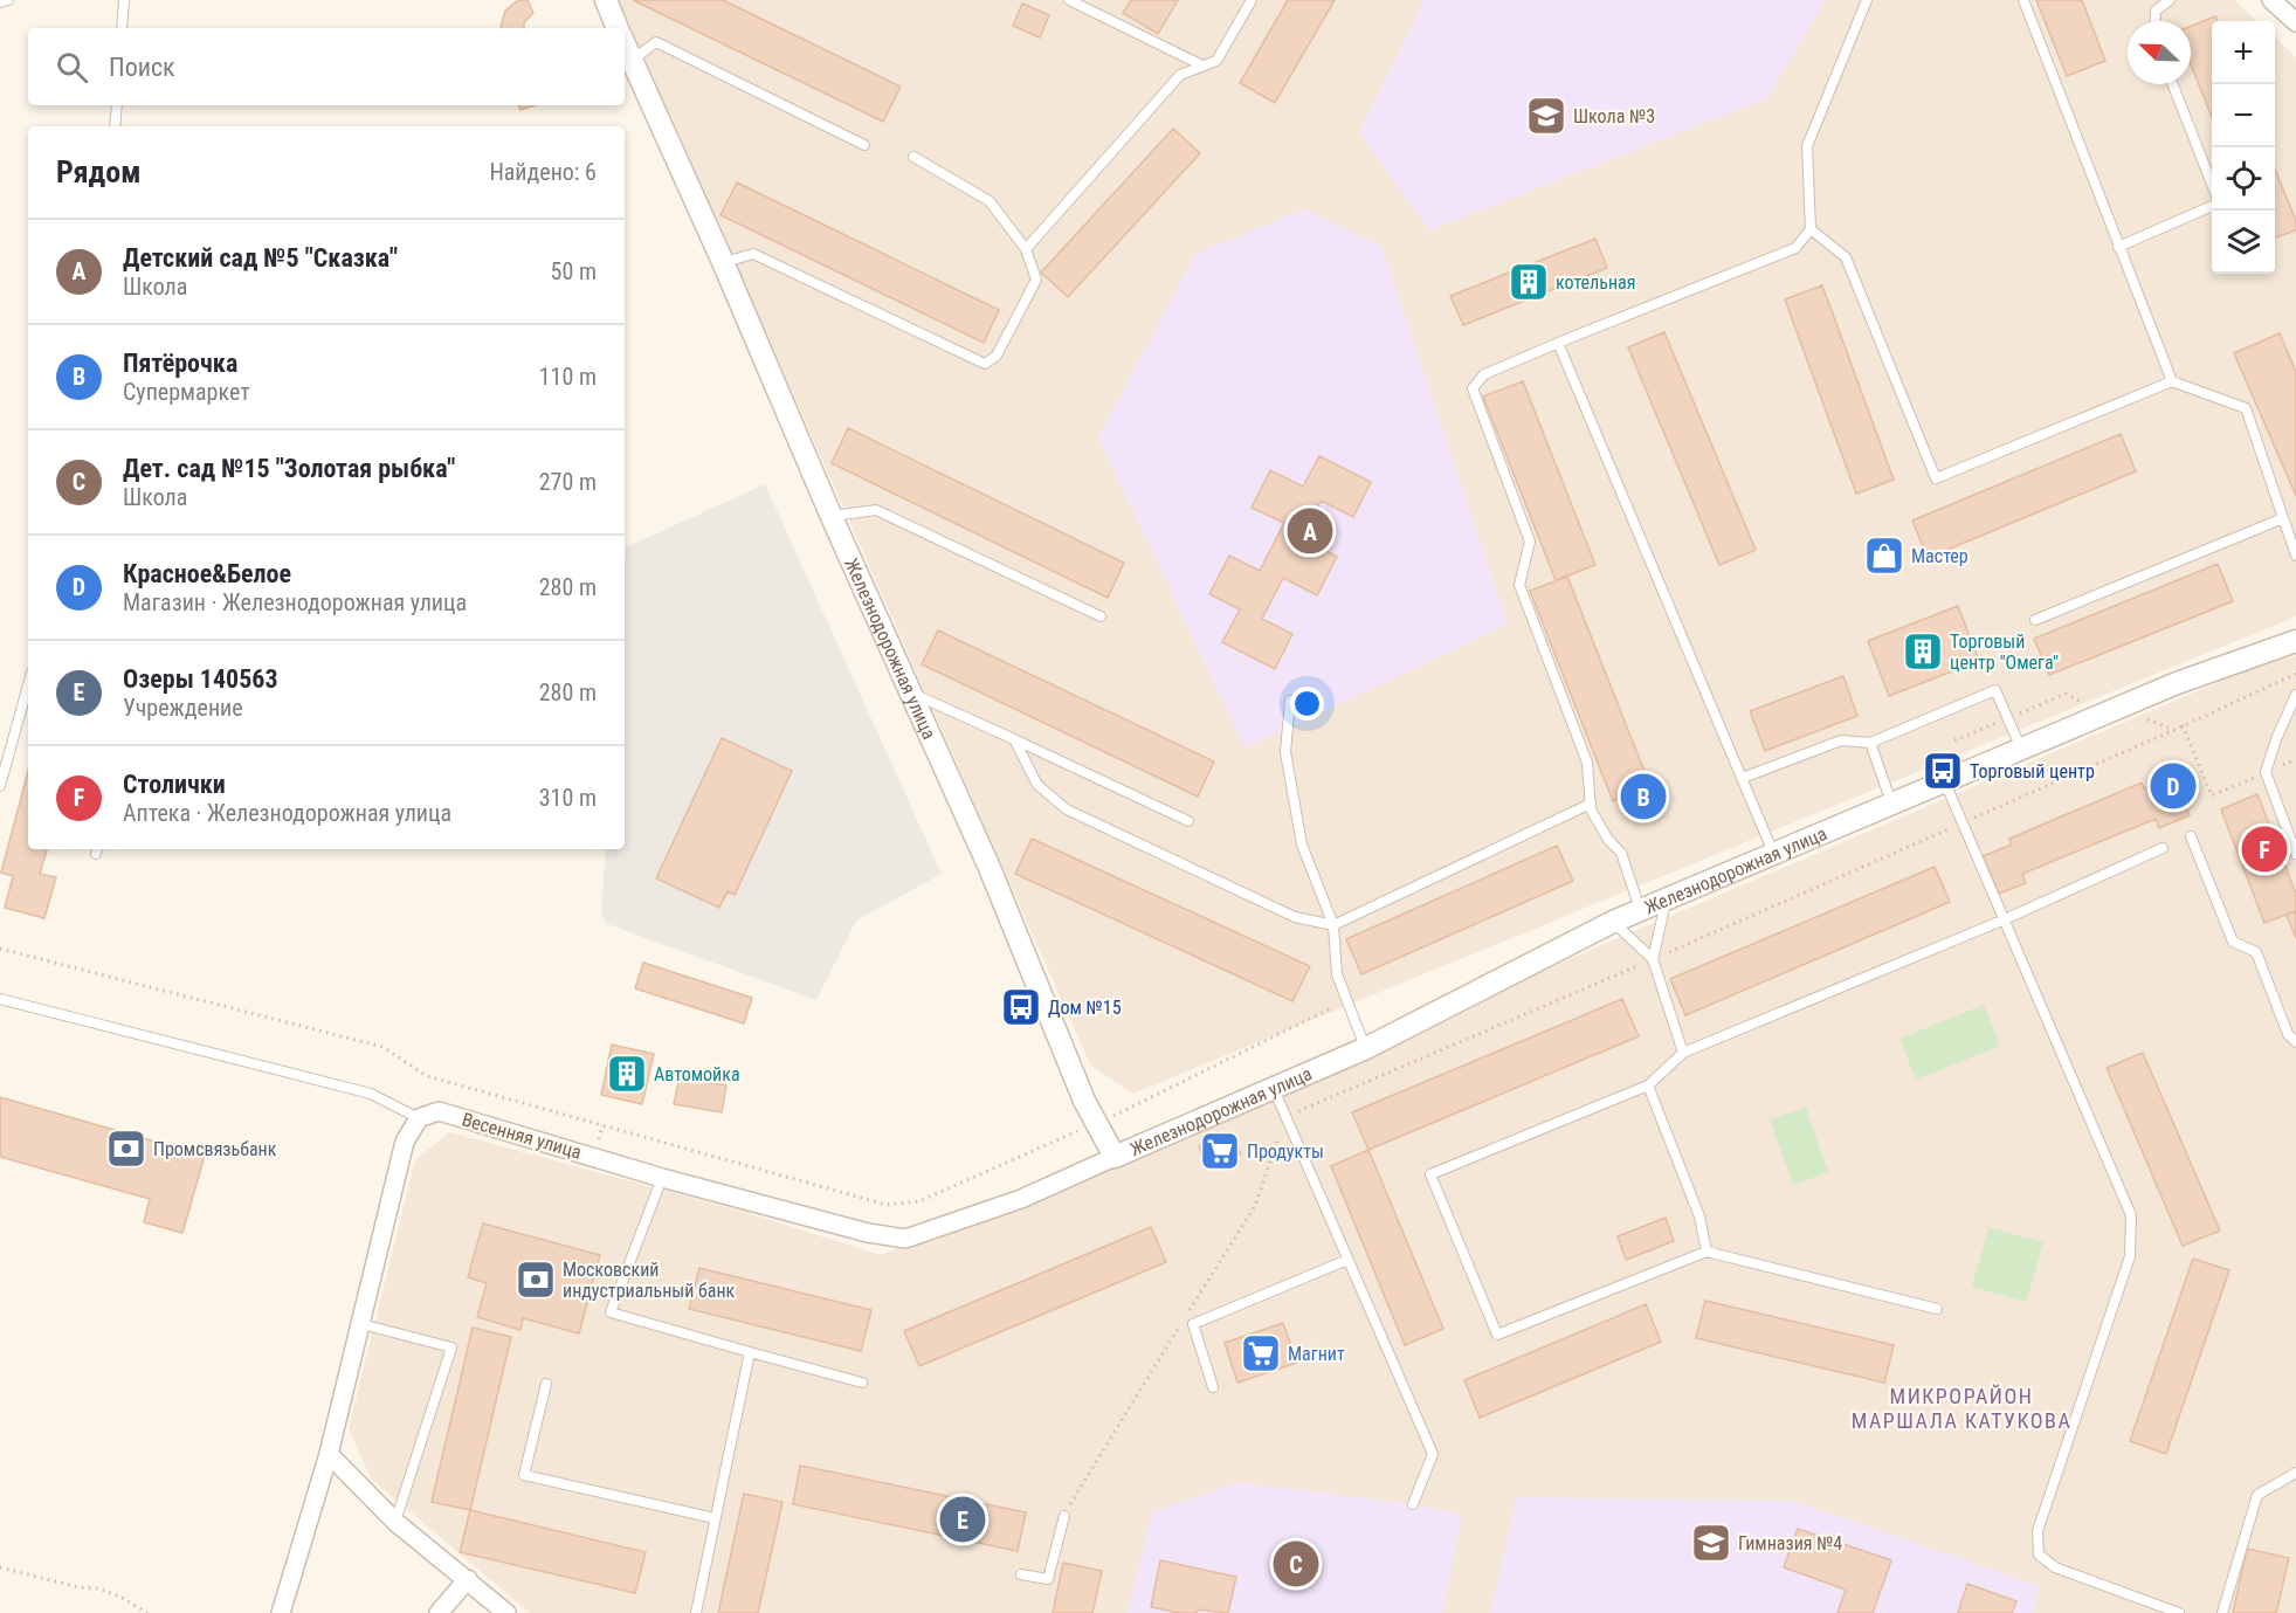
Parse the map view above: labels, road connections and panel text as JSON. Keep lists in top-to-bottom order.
{
  "streets": {
    "street": ["Железнодорожная улица", "Весенняя улица"]
  },
  "crossings": [
    ["Железнодорожная улица", "Весенняя улица"]
  ],
  "districts": ["МИКРОРАЙОН МАРШАЛА КАТУКОВА"],
  "places": {
    "school or university": ["Школа №3", "Гимназия №4"],
    "building": ["котельная", "Торговый центр \"Омега\"", "Автомойка"],
    "shop": ["Мастер"],
    "bus stop": ["Торговый центр", "Дом №15"],
    "bank": ["Промсвязьбанк", "Московский индустриальный банк"],
    "supermarket": ["Продукты", "Магнит"]
  },
  "north": "top left",
  "page": {
    "map_buttons": ["+", "−"],
    "search": "Поиск",
    "heading": ["Рядом", "Найдено: 6"],
    "list": [
      {
        "mark": "A",
        "name": "Детский сад №5 \"Сказка\"",
        "note": "Школа",
        "value": "50 m"
      },
      {
        "mark": "B",
        "name": "Пятёрочка",
        "note": "Супермаркет",
        "value": "110 m"
      },
      {
        "mark": "C",
        "name": "Дет. сад №15 \"Золотая рыбка\"",
        "note": "Школа",
        "value": "270 m"
      },
      {
        "mark": "D",
        "name": "Красное&Белое",
        "note": "Магазин · Железнодорожная улица",
        "value": "280 m"
      },
      {
        "mark": "E",
        "name": "Озеры 140563",
        "note": "Учреждение",
        "value": "280 m"
      },
      {
        "mark": "F",
        "name": "Столички",
        "note": "Аптека · Железнодорожная улица",
        "value": "310 m"
      }
    ],
    "pins": [
      "A",
      "D",
      "B",
      "F",
      "E",
      "C"
    ]
  }
}
